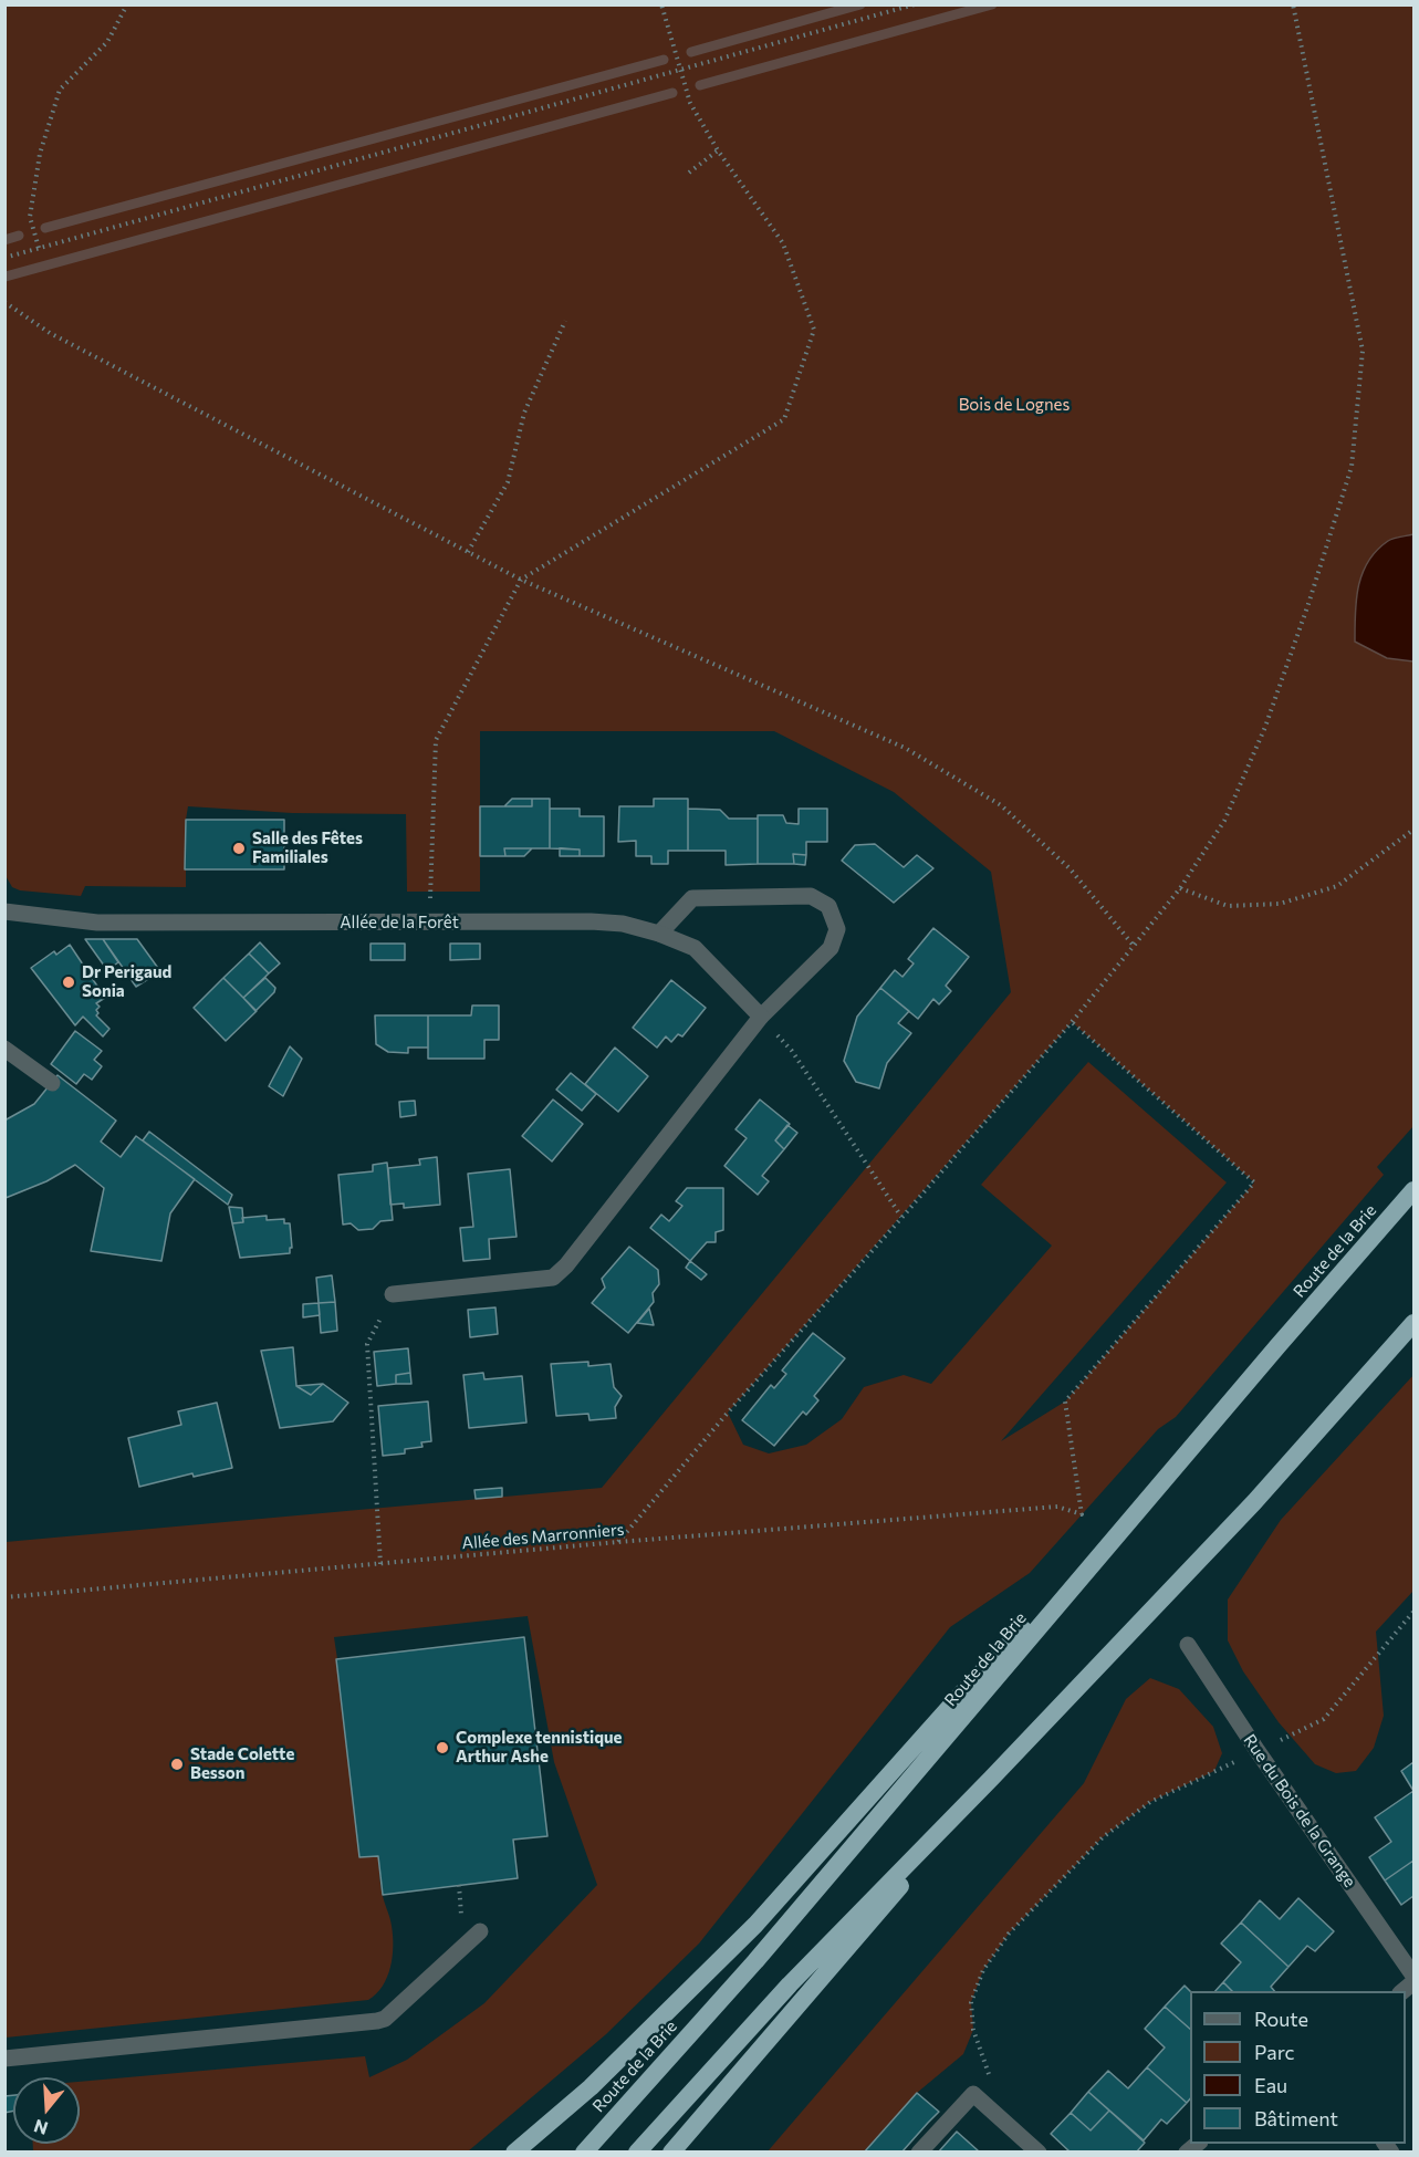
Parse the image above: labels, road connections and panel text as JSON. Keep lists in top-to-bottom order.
{
  "streets": {
    "highway": ["Route de la Brie"],
    "street": ["Allée de la Forêt", "Rue du Bois de la Grange"],
    "path": ["Allée des Marronniers"]
  },
  "parks": ["Bois de Lognes"],
  "places": [
    "Salle des Fêtes Familiales",
    "Dr Perigaud Sonia",
    "Complexe tennistique Arthur Ashe",
    "Stade Colette Besson"
  ],
  "legend": [
    "Route",
    "Parc",
    "Eau",
    "Bâtiment"
  ],
  "north": "bottom"
}
